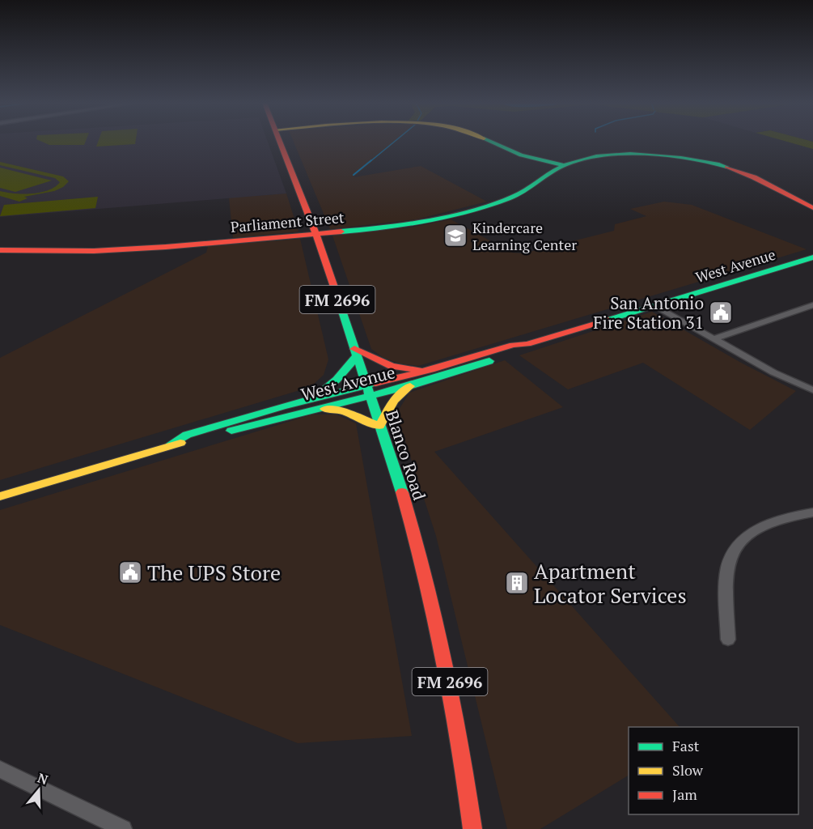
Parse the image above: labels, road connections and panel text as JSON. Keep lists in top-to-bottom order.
{
  "streets": {
    "main road": [
      "Parliament Street",
      "West Avenue",
      "FM 2696",
      "Blanco Road"
    ]
  },
  "crossings": [
    ["Parliament Street", "Blanco Road"],
    ["West Avenue", "Blanco Road"]
  ],
  "places": {
    "school or university": ["Kindercare Learning Center"],
    "public building": ["San Antonio Fire Station 31", "The UPS Store"],
    "building": ["Apartment Locator Services"]
  },
  "legend": ["Fast", "Slow", "Jam"],
  "north": "top"
}
